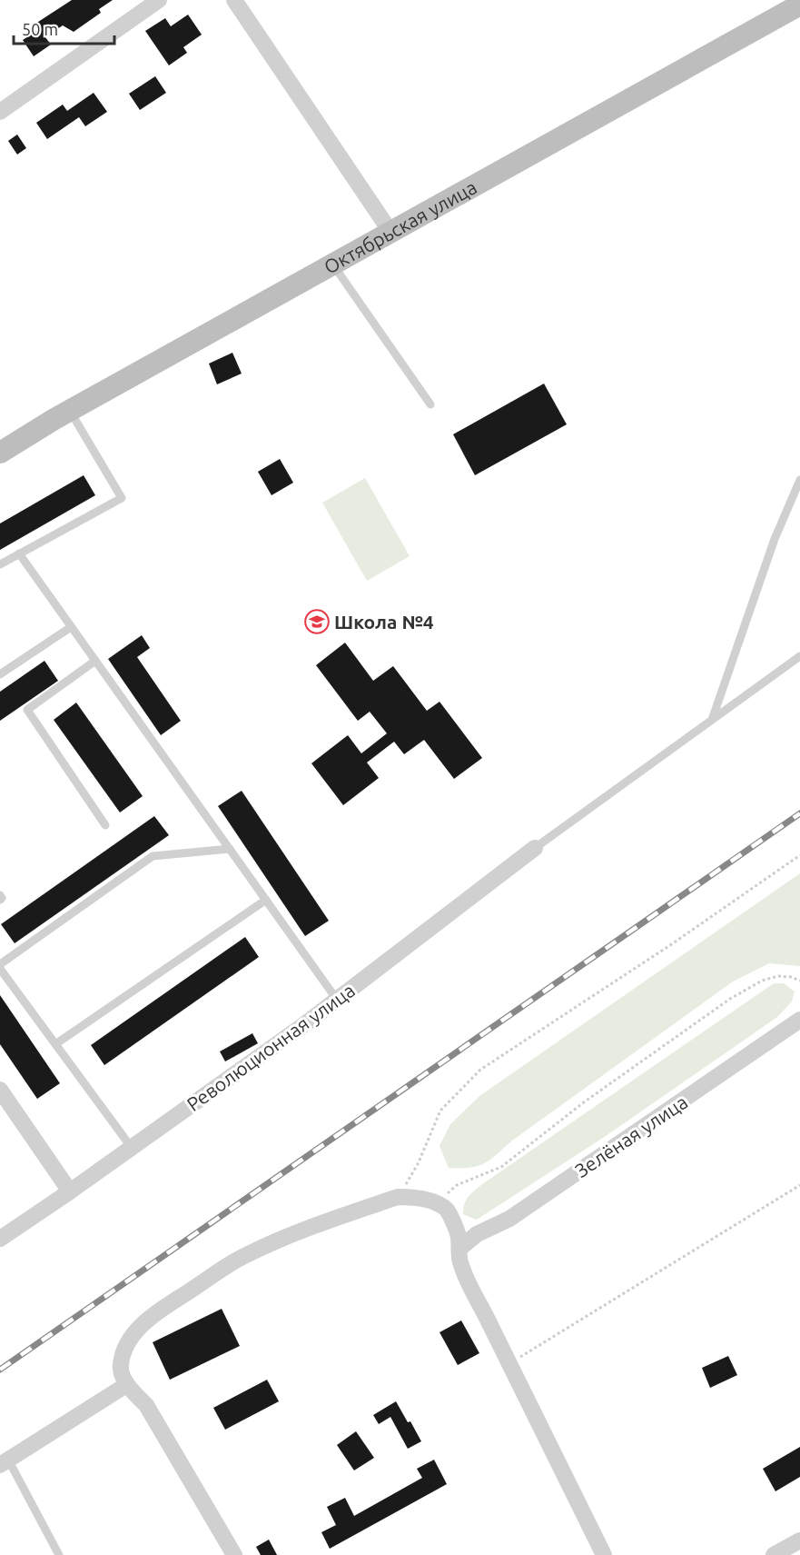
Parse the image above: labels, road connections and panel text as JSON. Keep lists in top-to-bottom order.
{
  "streets": {
    "main road": ["Октябрьская улица"],
    "street": ["Революционная улица", "Зелёная улица"]
  },
  "places": {
    "school or university": ["Школа №4"]
  },
  "scale_bar": "50 m"
}
